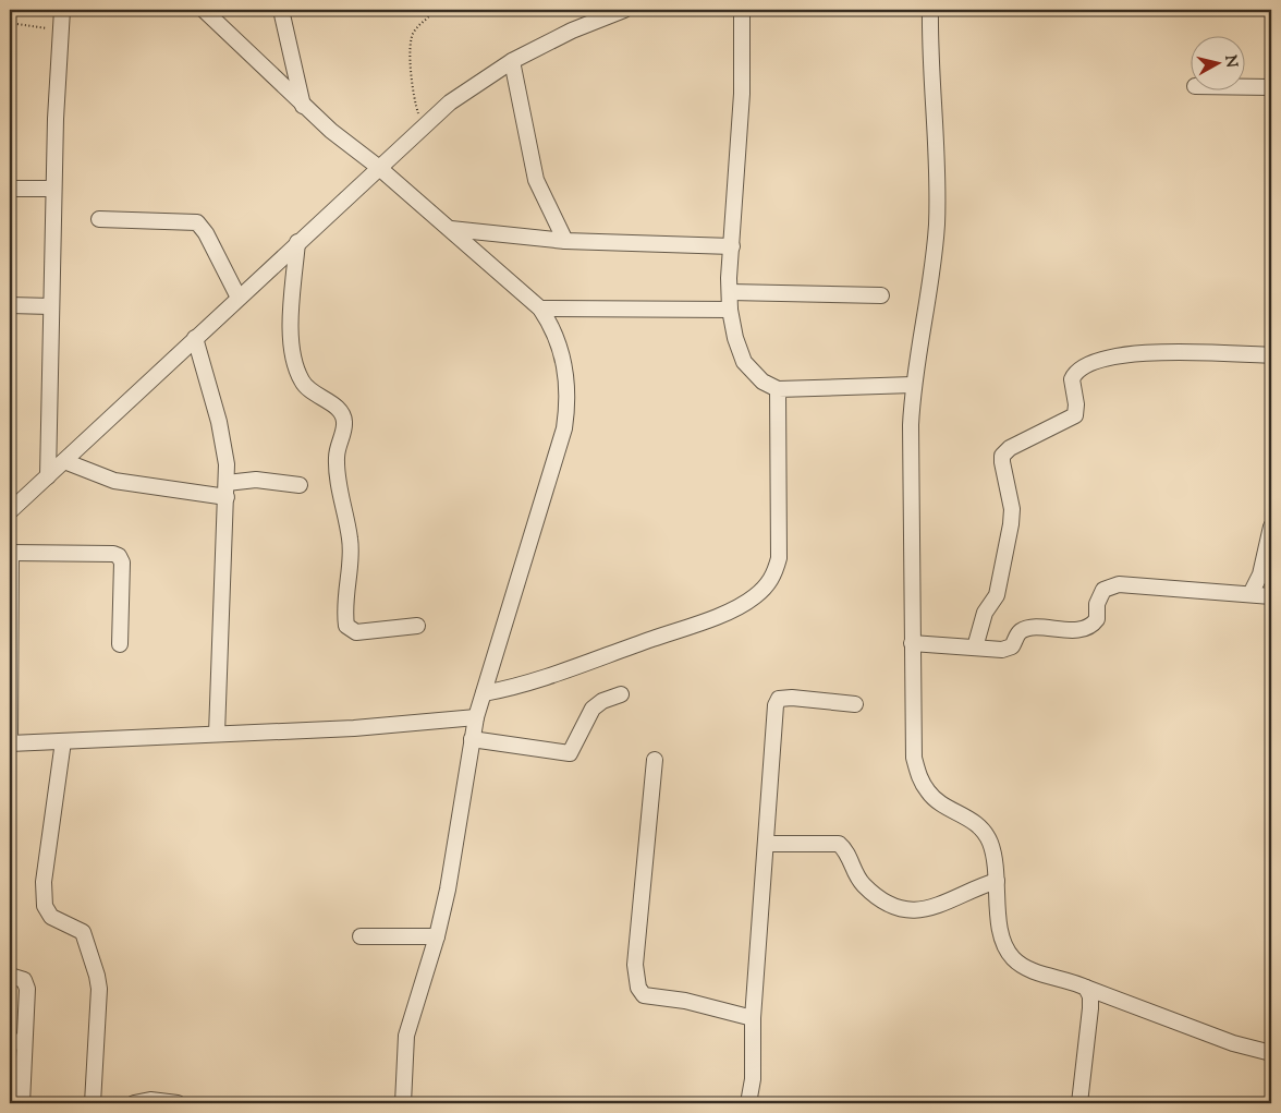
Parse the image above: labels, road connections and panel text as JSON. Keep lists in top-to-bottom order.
{
  "north": "right"
}
